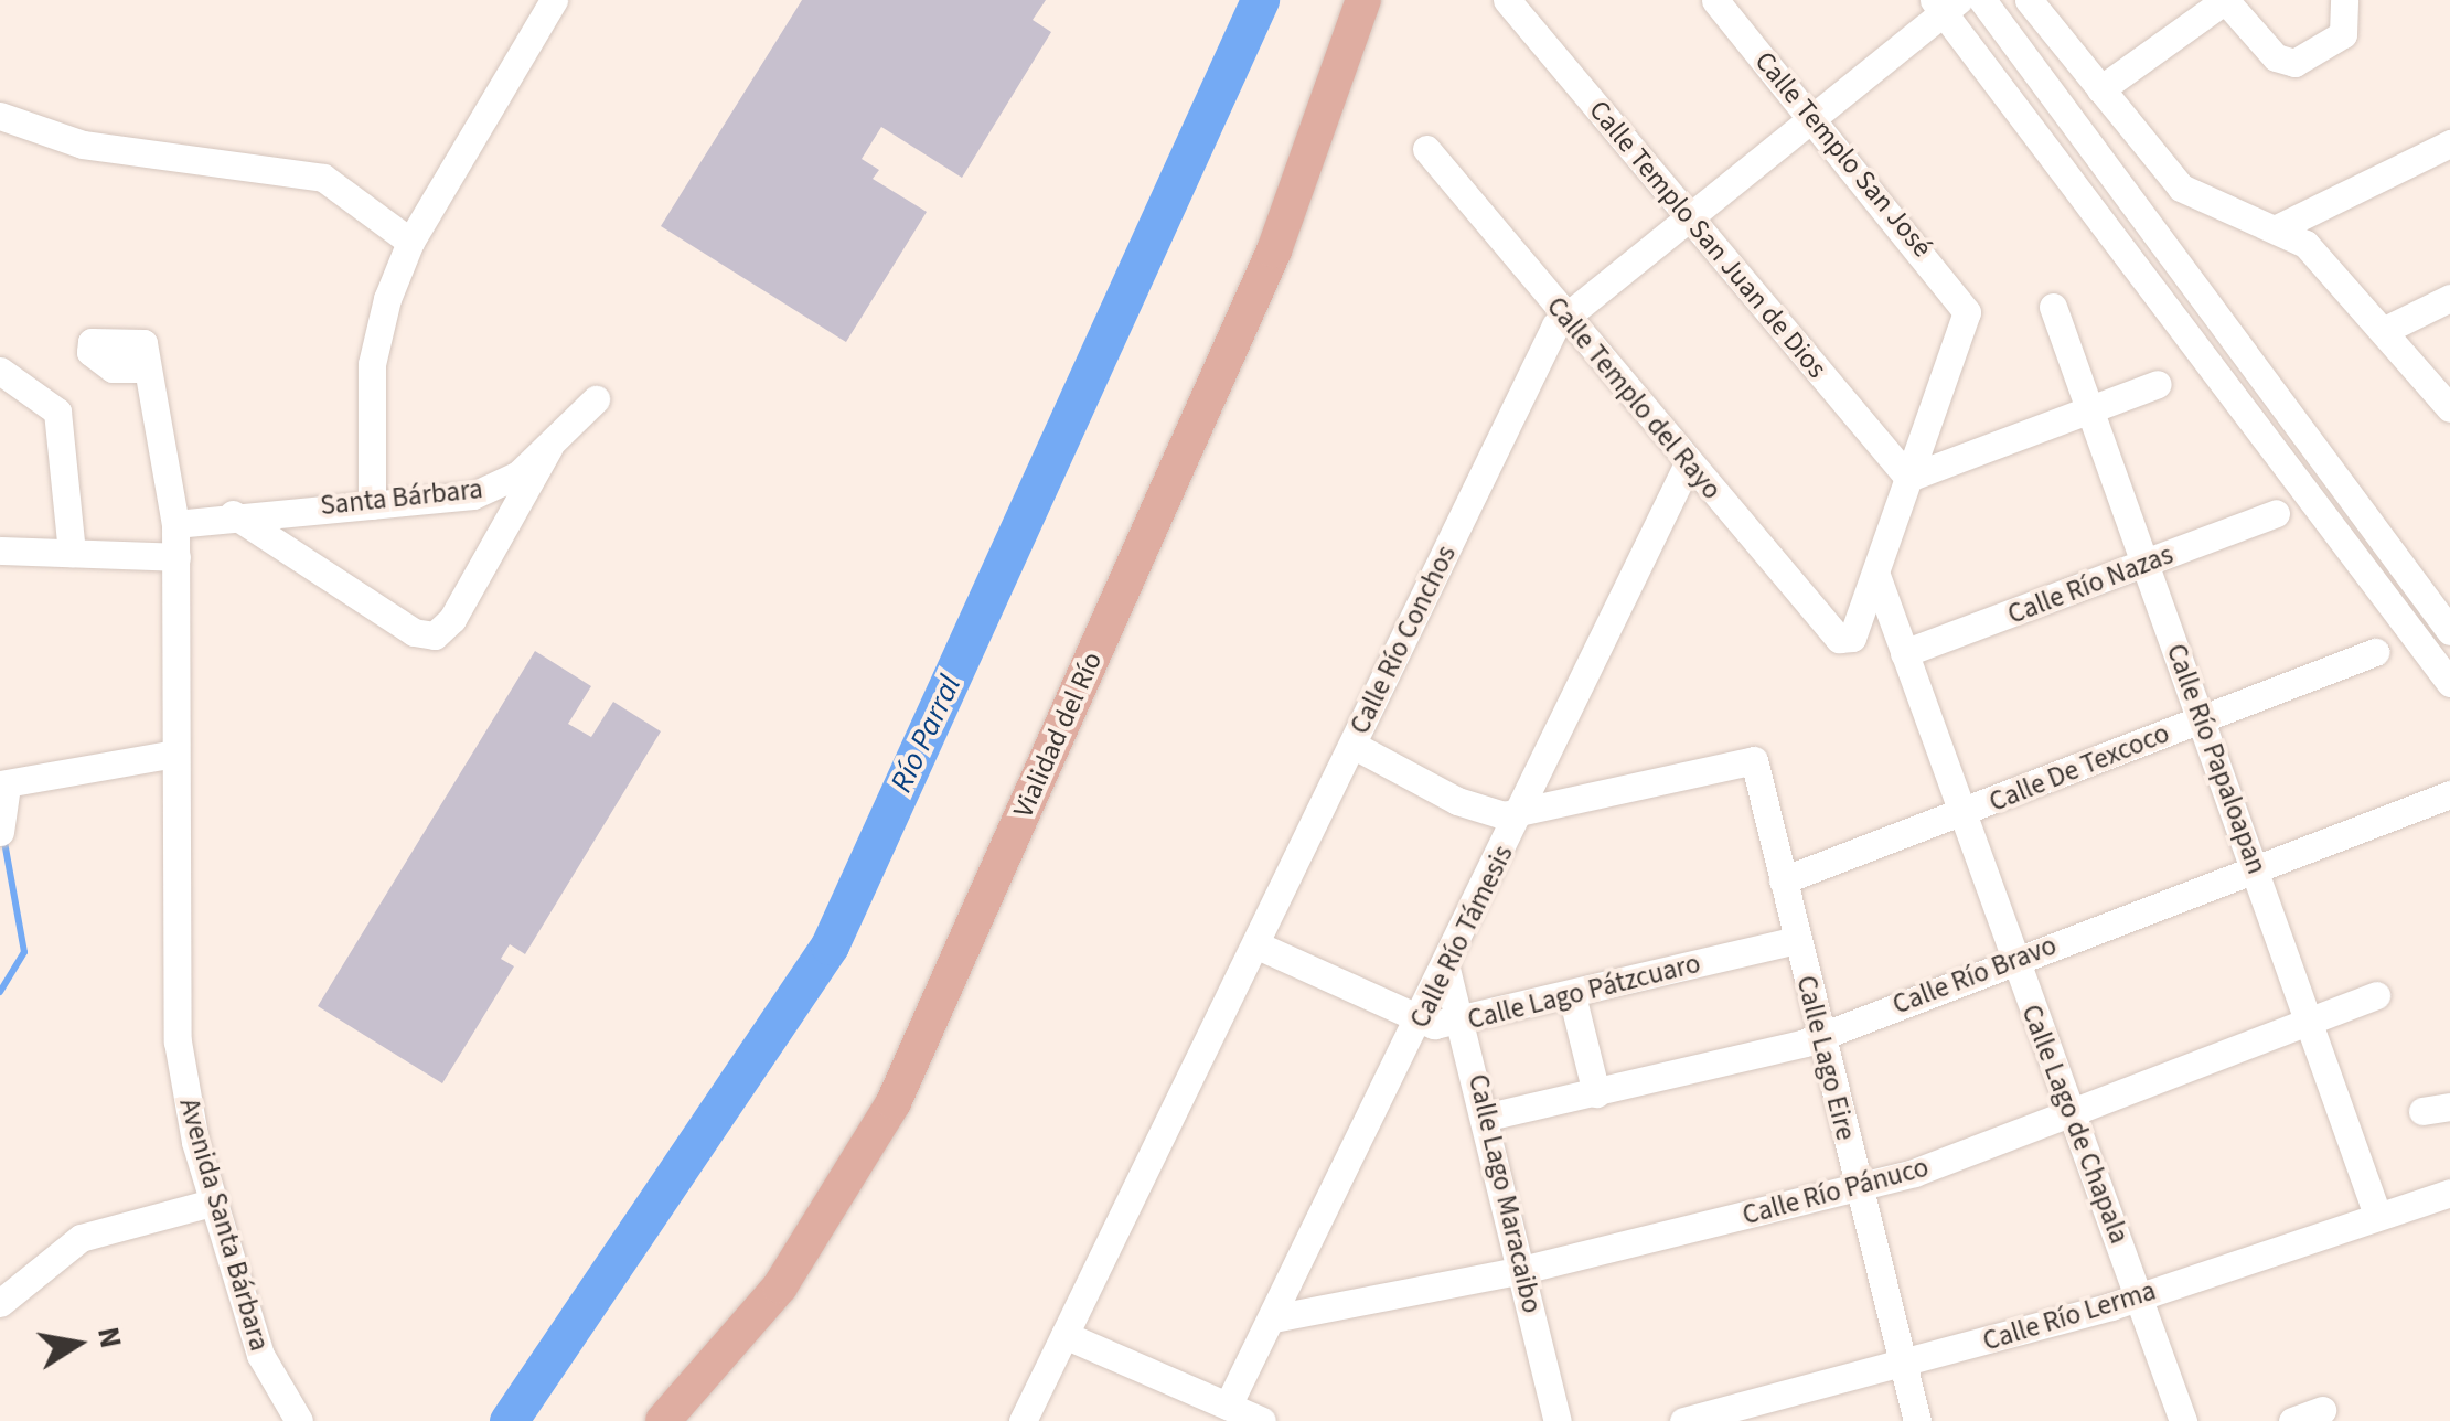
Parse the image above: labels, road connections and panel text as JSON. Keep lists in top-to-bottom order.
{
  "streets": {
    "main road": ["Vialidad del Río"],
    "street": [
      "Calle Templo San José",
      "Calle Templo San Juan de Dios",
      "Calle Templo del Rayo",
      "Santa Bárbara",
      "Calle Río Nazas",
      "Calle Río Conchos",
      "Calle Río Papaloapan",
      "Calle De Texcoco",
      "Calle Río Támesis",
      "Calle Río Bravo",
      "Calle Lago Pátzcuaro",
      "Calle Lago Eire",
      "Calle Lago de Chapala",
      "Calle Río Pánuco",
      "Calle Lago Maracaibo",
      "Avenida Santa Bárbara",
      "Calle Río Lerma"
    ]
  },
  "crossings": [
    ["Calle Templo San José", "Calle Templo San Juan de Dios"],
    ["Calle Templo San José", "Calle Río Conchos"],
    ["Calle Templo San Juan de Dios", "Calle Río Conchos"],
    ["Calle Templo del Rayo", "Calle Río Conchos"],
    ["Calle Templo del Rayo", "Calle Río Támesis"],
    ["Calle Templo del Rayo", "Calle Lago de Chapala"],
    ["Santa Bárbara", "Avenida Santa Bárbara"],
    ["Calle Río Nazas", "Calle Río Papaloapan"],
    ["Calle Río Nazas", "Calle Lago de Chapala"],
    ["Calle Río Conchos", "Calle Lago Pátzcuaro"],
    ["Calle Río Papaloapan", "Calle De Texcoco"],
    ["Calle Río Papaloapan", "Calle Río Bravo"],
    ["Calle Río Papaloapan", "Calle Río Pánuco"],
    ["Calle Río Papaloapan", "Calle Río Lerma"],
    ["Calle De Texcoco", "Calle Lago Eire"],
    ["Calle De Texcoco", "Calle Lago de Chapala"],
    ["Calle Río Támesis", "Calle Lago Pátzcuaro"],
    ["Calle Río Támesis", "Calle Lago Eire"],
    ["Calle Río Támesis", "Calle Río Pánuco"],
    ["Calle Río Támesis", "Calle Lago Maracaibo"],
    ["Calle Río Bravo", "Calle Lago Eire"],
    ["Calle Río Bravo", "Calle Lago de Chapala"],
    ["Calle Río Bravo", "Calle Lago Maracaibo"],
    ["Calle Lago Pátzcuaro", "Calle Lago Eire"],
    ["Calle Lago Pátzcuaro", "Calle Lago Maracaibo"],
    ["Calle Lago Eire", "Calle Río Pánuco"],
    ["Calle Lago Eire", "Calle Río Lerma"],
    ["Calle Lago de Chapala", "Calle Río Pánuco"],
    ["Calle Lago de Chapala", "Calle Río Lerma"],
    ["Calle Río Pánuco", "Calle Lago Maracaibo"]
  ],
  "water": ["Río Parral"],
  "north": "right"
}
